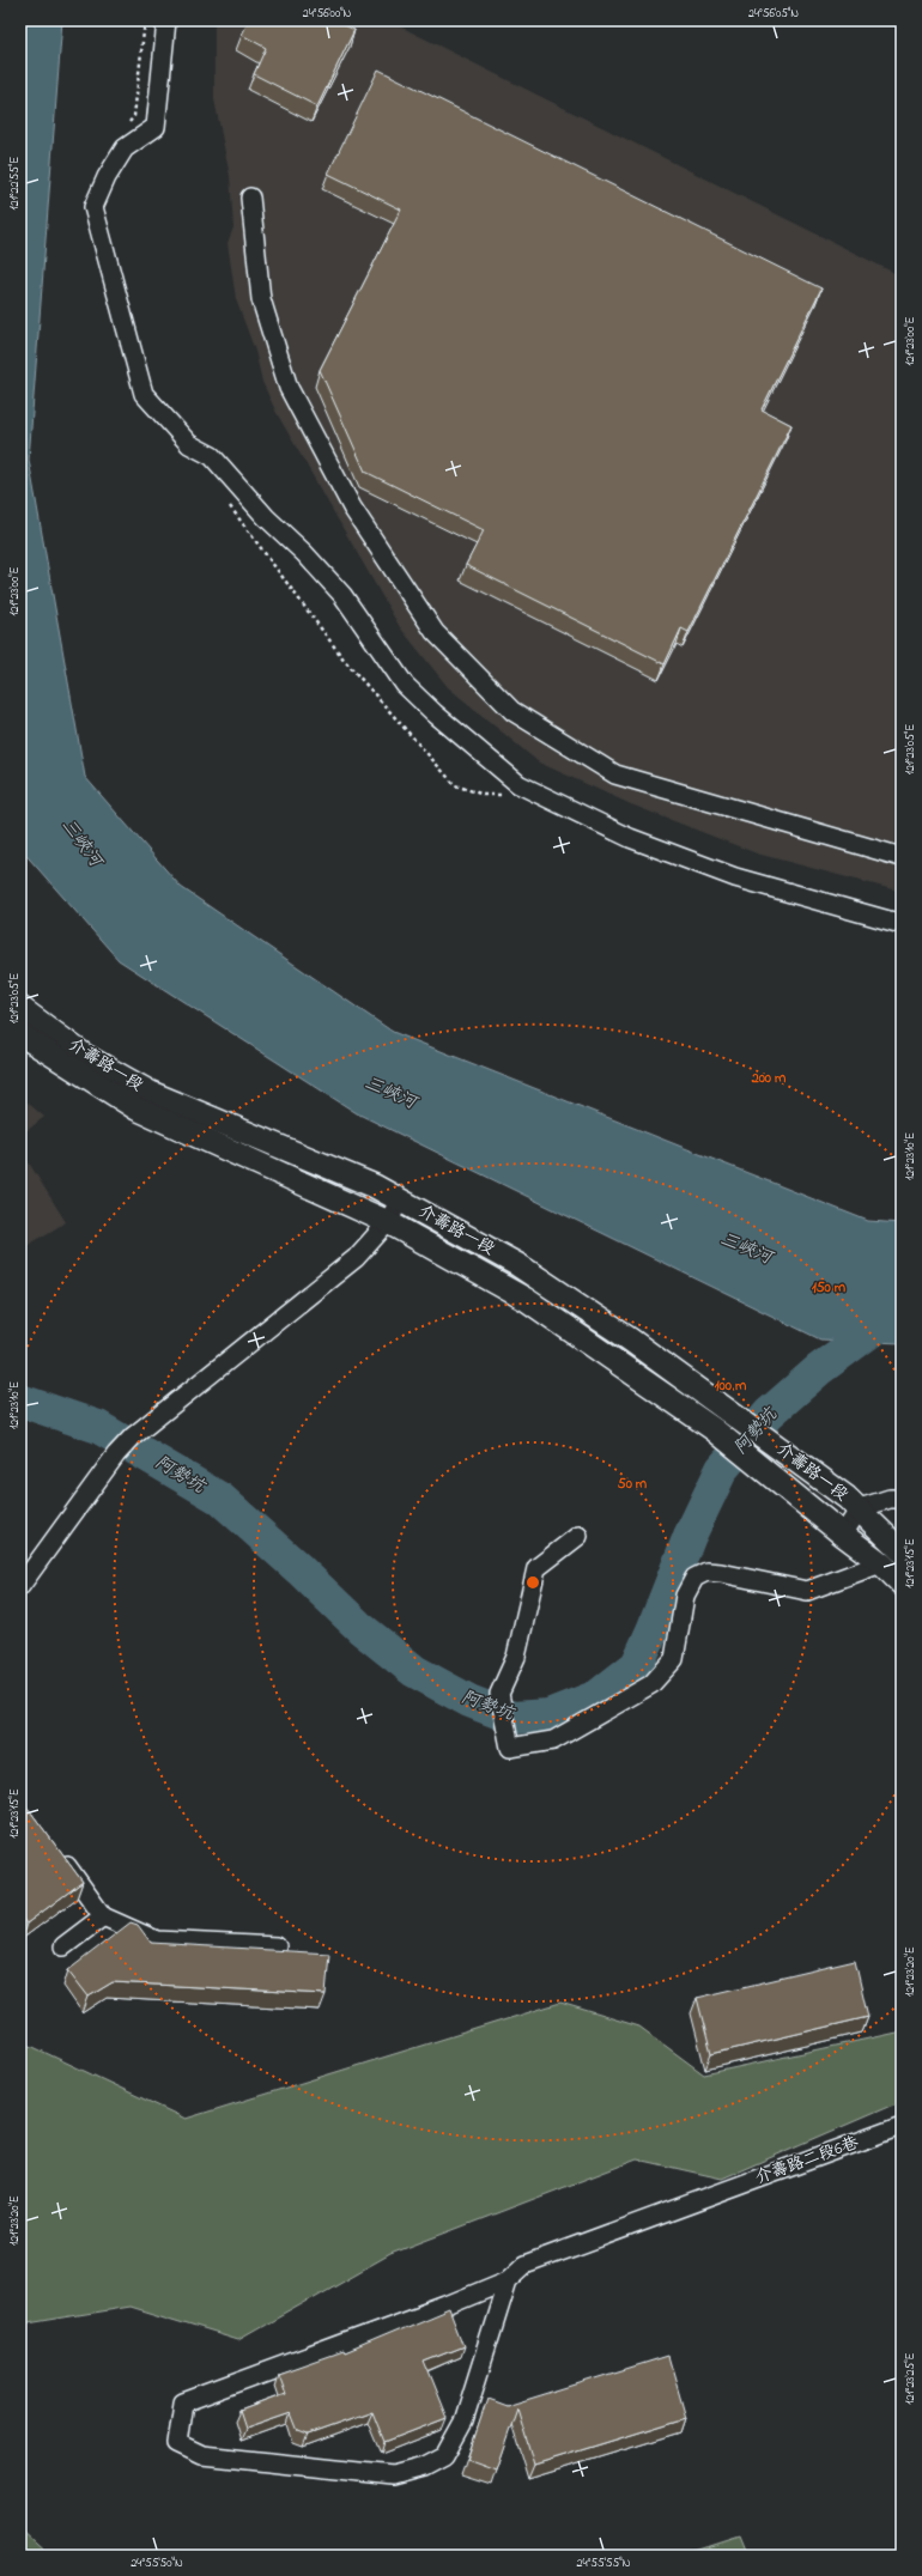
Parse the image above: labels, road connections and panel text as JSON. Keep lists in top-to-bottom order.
{
  "streets": {
    "main road": ["介壽路一段"],
    "street": ["介壽路二段6巷"]
  },
  "water": ["三峽河", "阿勢坑"],
  "coordinates": [
    "24°56'00\"N",
    "24°56'05\"N",
    "121°22'55\"E",
    "121°23'00\"E",
    "121°23'05\"E",
    "121°23'10\"E",
    "121°23'15\"E",
    "121°23'20\"E",
    "121°23'25\"E",
    "24°55'50\"N",
    "24°55'55\"N"
  ],
  "rings": [
    "200 m",
    "150 m",
    "100 m",
    "50 m"
  ]
}
